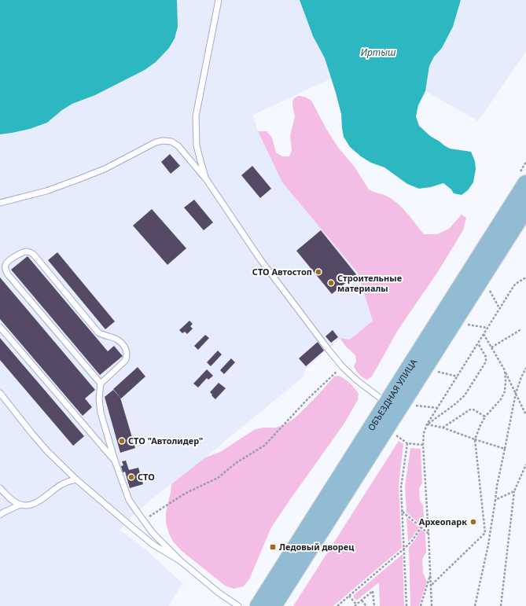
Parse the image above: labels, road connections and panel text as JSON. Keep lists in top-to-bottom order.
{
  "streets": {
    "main road": ["ОБЪЕЗДНАЯ УЛИЦА"]
  },
  "water": ["Иртыш"],
  "places": {
    "other": [
      "СТО Автостоп",
      "Строительные материалы",
      "СТО \"Автолидер\"",
      "СТО",
      "Археопарк"
    ],
    "transit": ["Ледовый дворец"]
  }
}
